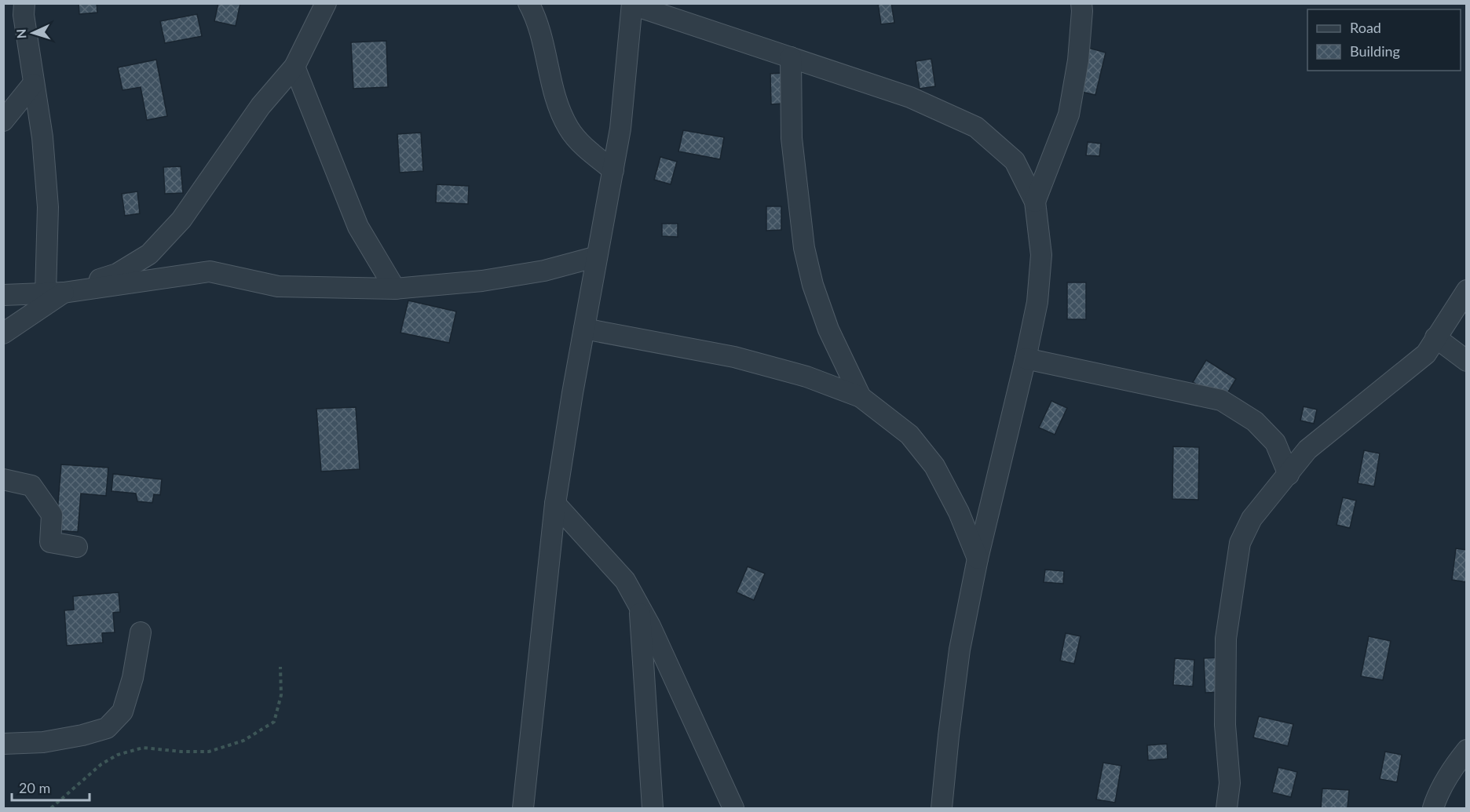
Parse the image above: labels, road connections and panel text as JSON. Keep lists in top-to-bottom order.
{
  "legend": ["Road", "Building"],
  "scale_bar": "20 m",
  "north": "left"
}
